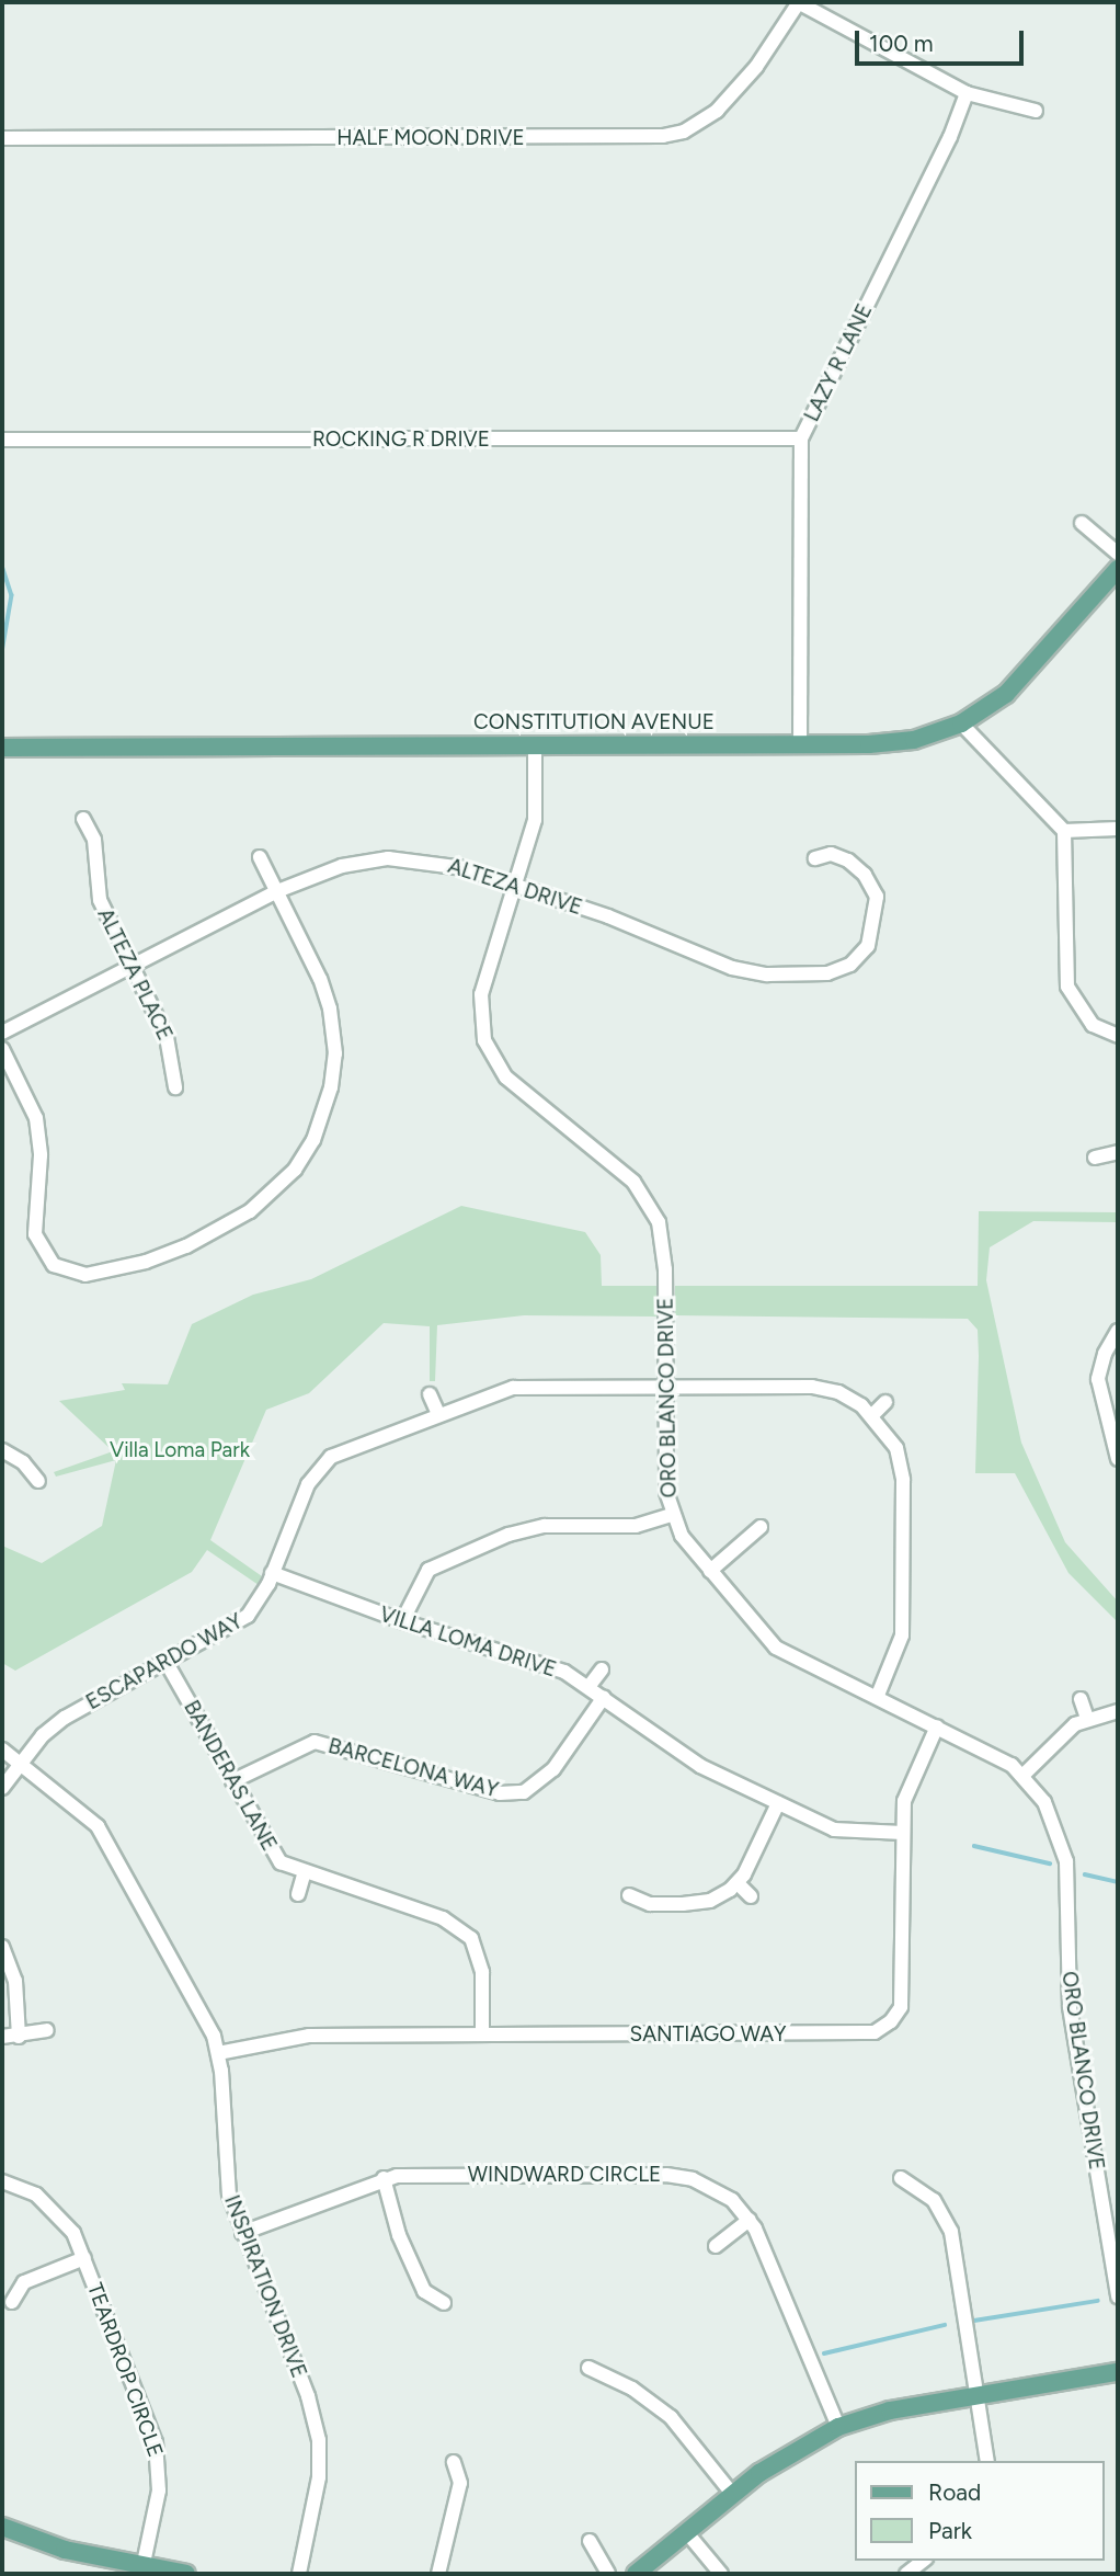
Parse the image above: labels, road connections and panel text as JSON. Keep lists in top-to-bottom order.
{
  "streets": {
    "main road": ["CONSTITUTION AVENUE"],
    "street": [
      "HALF MOON DRIVE",
      "LAZY R LANE",
      "ROCKING R DRIVE",
      "ALTEZA DRIVE",
      "ALTEZA PLACE",
      "ORO BLANCO DRIVE",
      "VILLA LOMA DRIVE",
      "ESCAPARDO WAY",
      "BARCELONA WAY",
      "BANDERAS LANE",
      "SANTIAGO WAY",
      "WINDWARD CIRCLE",
      "INSPIRATION DRIVE",
      "TEARDROP CIRCLE"
    ]
  },
  "crossings": [
    ["LAZY R LANE", "ROCKING R DRIVE"],
    ["LAZY R LANE", "CONSTITUTION AVENUE"],
    ["CONSTITUTION AVENUE", "ORO BLANCO DRIVE"],
    ["ALTEZA DRIVE", "ALTEZA PLACE"],
    ["ALTEZA DRIVE", "ORO BLANCO DRIVE"],
    ["ORO BLANCO DRIVE", "ESCAPARDO WAY"],
    ["ORO BLANCO DRIVE", "SANTIAGO WAY"],
    ["VILLA LOMA DRIVE", "ESCAPARDO WAY"],
    ["VILLA LOMA DRIVE", "BARCELONA WAY"],
    ["VILLA LOMA DRIVE", "SANTIAGO WAY"],
    ["ESCAPARDO WAY", "BANDERAS LANE"],
    ["ESCAPARDO WAY", "INSPIRATION DRIVE"],
    ["BARCELONA WAY", "BANDERAS LANE"],
    ["SANTIAGO WAY", "INSPIRATION DRIVE"],
    ["WINDWARD CIRCLE", "INSPIRATION DRIVE"]
  ],
  "parks": ["Villa Loma Park"],
  "legend": ["Road", "Park"],
  "scale_bar": "100 m"
}
